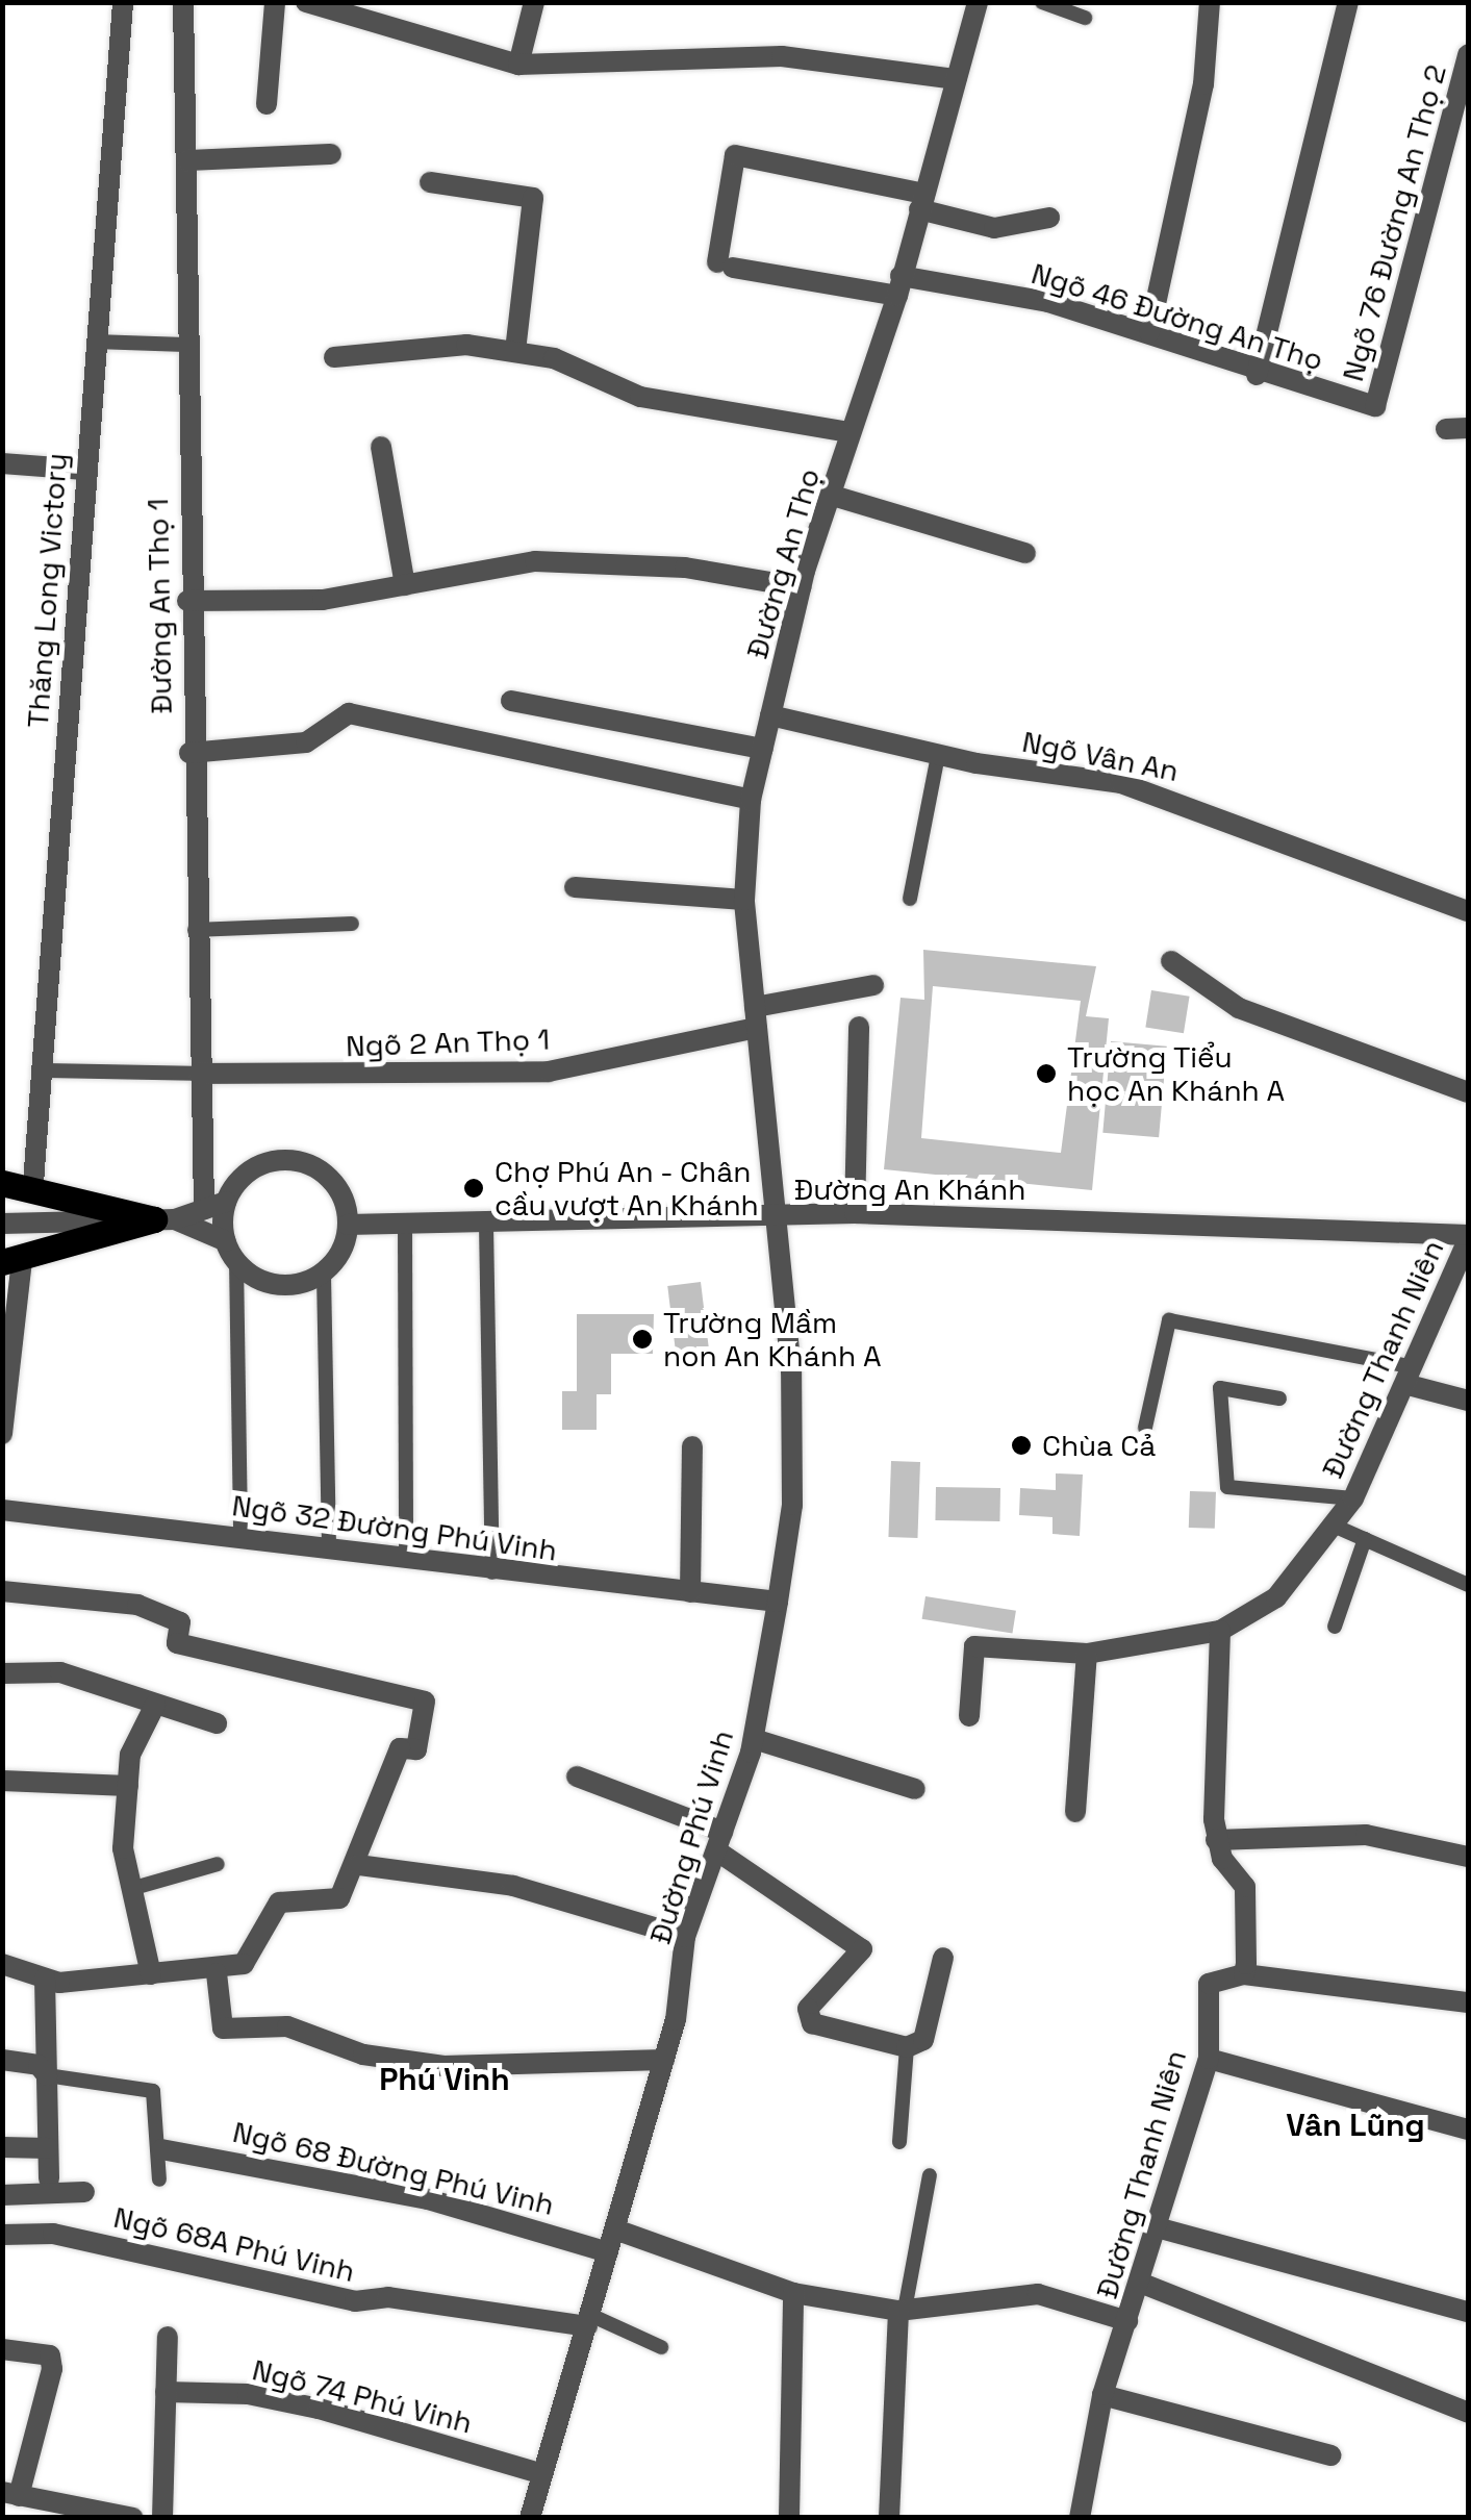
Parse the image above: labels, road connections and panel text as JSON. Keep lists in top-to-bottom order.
{
  "streets": {
    "street": [
      "Ngõ 76 Đường An Thọ 2",
      "Ngõ 46 Đường An Thọ",
      "Đường An Thọ",
      "Thăng Long Victory",
      "Đường An Thọ 1",
      "Ngõ Vân An",
      "Ngõ 2 An Thọ 1",
      "Đường An Khánh",
      "Đường Thanh Niên",
      "Ngõ 32 Đường Phú Vinh",
      "Đường Phú Vinh",
      "Ngõ 68 Đường Phú Vinh",
      "Ngõ 68A Phú Vinh",
      "Ngõ 74 Phú Vinh"
    ]
  },
  "crossings": [
    ["Ngõ 76 Đường An Thọ 2", "Ngõ 46 Đường An Thọ"],
    ["Ngõ 46 Đường An Thọ", "Đường An Thọ"],
    ["Đường An Thọ", "Ngõ Vân An"],
    ["Đường An Thọ", "Ngõ 2 An Thọ 1"],
    ["Đường An Thọ", "Đường An Khánh"],
    ["Đường An Thọ", "Đường Phú Vinh"],
    ["Đường An Thọ 1", "Ngõ 2 An Thọ 1"],
    ["Đường An Khánh", "Đường Thanh Niên"],
    ["Đường An Khánh", "Đường Phú Vinh"],
    ["Ngõ 32 Đường Phú Vinh", "Đường Phú Vinh"],
    ["Đường Phú Vinh", "Ngõ 68 Đường Phú Vinh"],
    ["Đường Phú Vinh", "Ngõ 68A Phú Vinh"],
    ["Đường Phú Vinh", "Ngõ 74 Phú Vinh"]
  ],
  "districts": ["Phú Vinh", "Vân Lũng"],
  "places": [
    "Trường Tiểu học An Khánh A",
    "Chợ Phú An - Chân cầu vượt An Khánh",
    "Trường Mầm non An Khánh A",
    "Chùa Cả"
  ]
}
